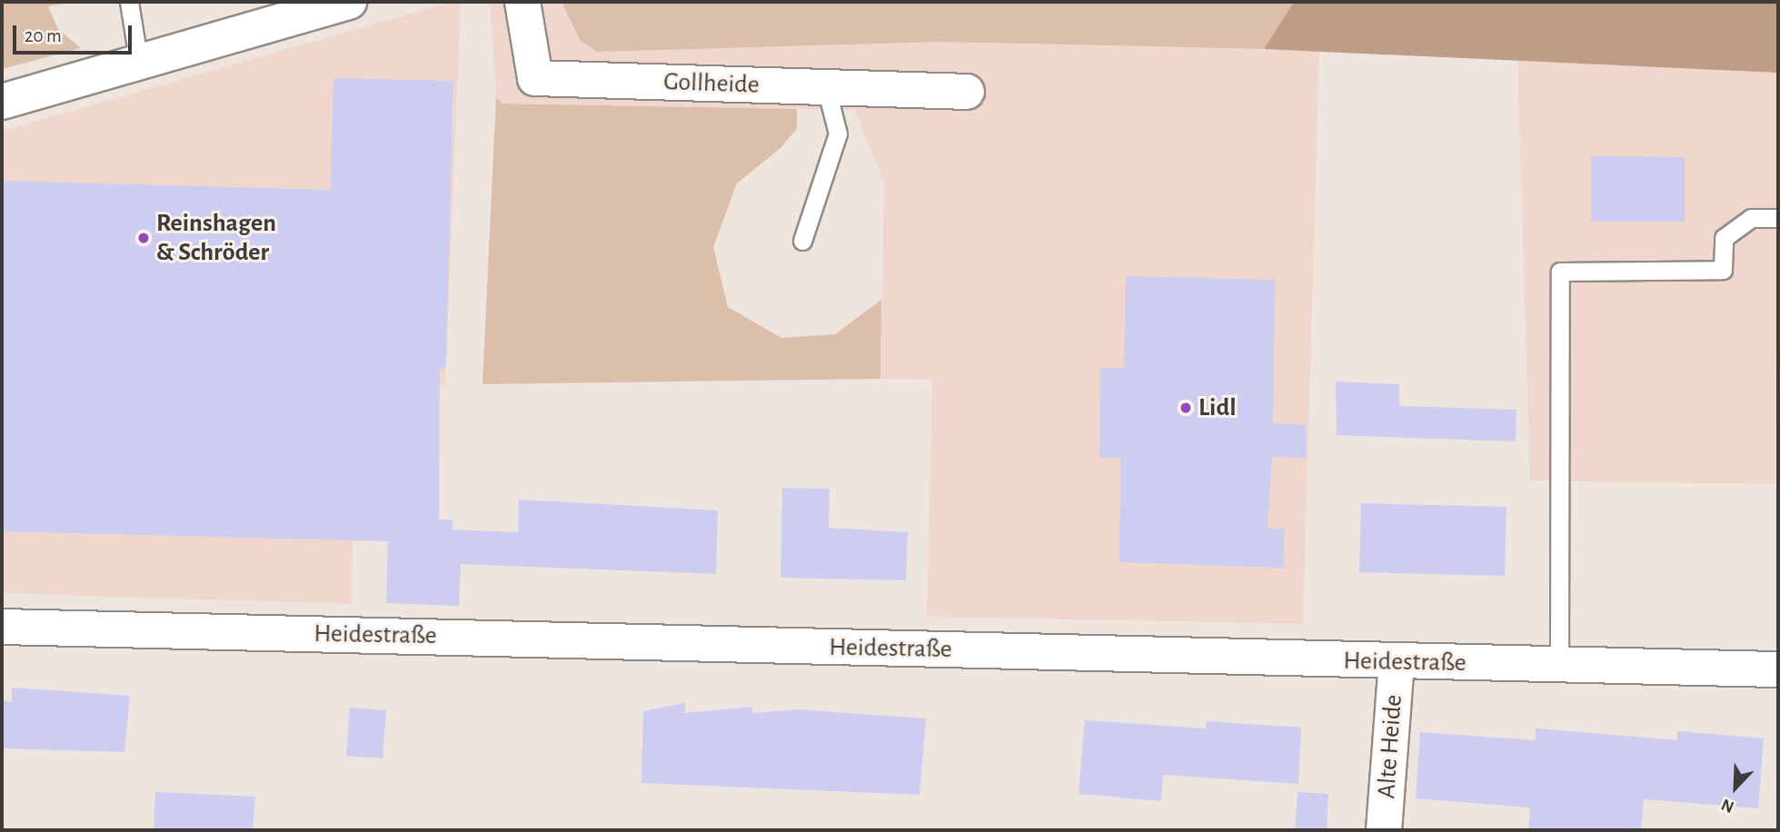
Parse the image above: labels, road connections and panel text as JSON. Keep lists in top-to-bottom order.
{
  "streets": {
    "street": ["Gollheide", "Heidestraße", "Alte Heide"]
  },
  "crossings": [
    ["Heidestraße", "Alte Heide"]
  ],
  "places": ["Reinshagen & Schröder", "Lidl"],
  "scale_bar": "20 m",
  "north": "bottom left"
}
